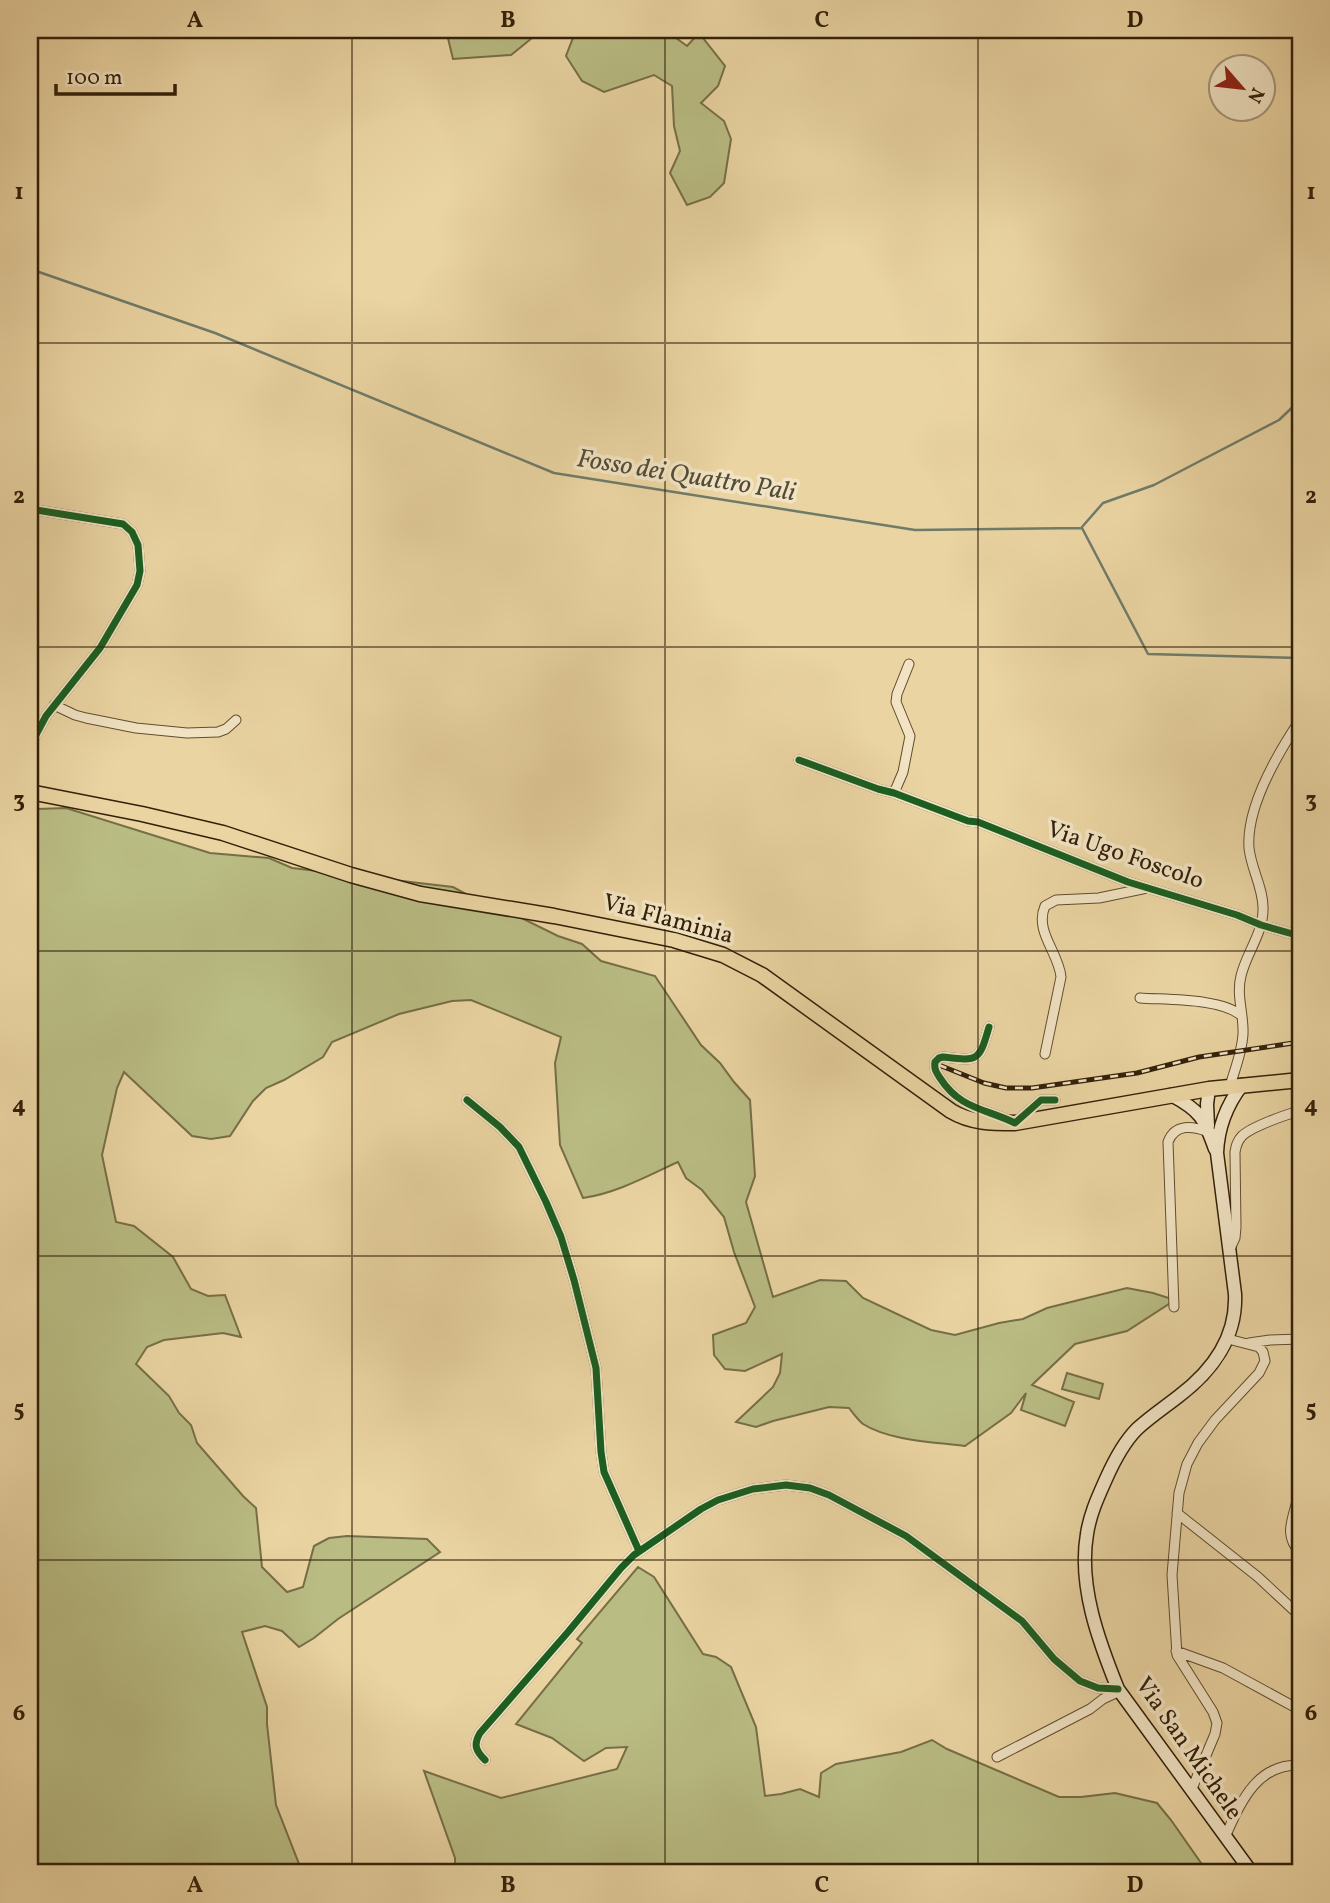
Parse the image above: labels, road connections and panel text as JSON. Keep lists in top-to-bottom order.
{
  "streets": {
    "main road": ["Via Flaminia", "Via San Michele"],
    "street": ["Via Ugo Foscolo"]
  },
  "water": ["Fosso dei Quattro Pali"],
  "scale_bar": "100 m",
  "north": "bottom right",
  "grid": {
    "columns": [
      "A",
      "B",
      "C",
      "D"
    ],
    "rows": [
      "1",
      "2",
      "3",
      "4",
      "5",
      "6"
    ]
  }
}
